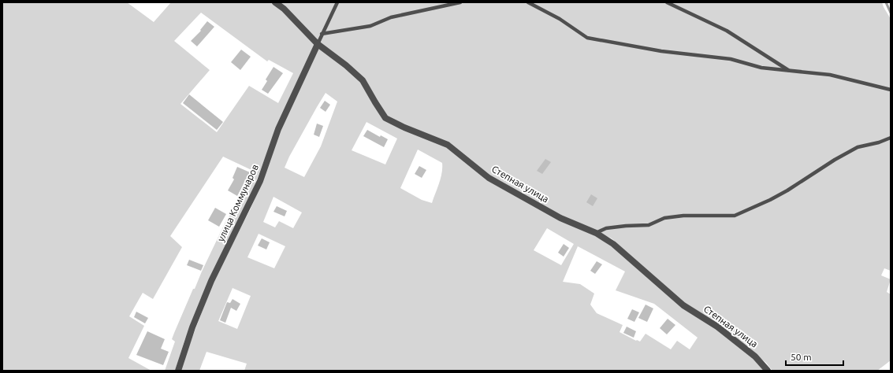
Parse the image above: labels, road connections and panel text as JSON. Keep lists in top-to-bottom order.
{
  "streets": {
    "street": ["Степная улица", "улица Коммунаров"]
  },
  "crossings": [
    ["Степная улица", "улица Коммунаров"]
  ],
  "scale_bar": "50 m"
}
